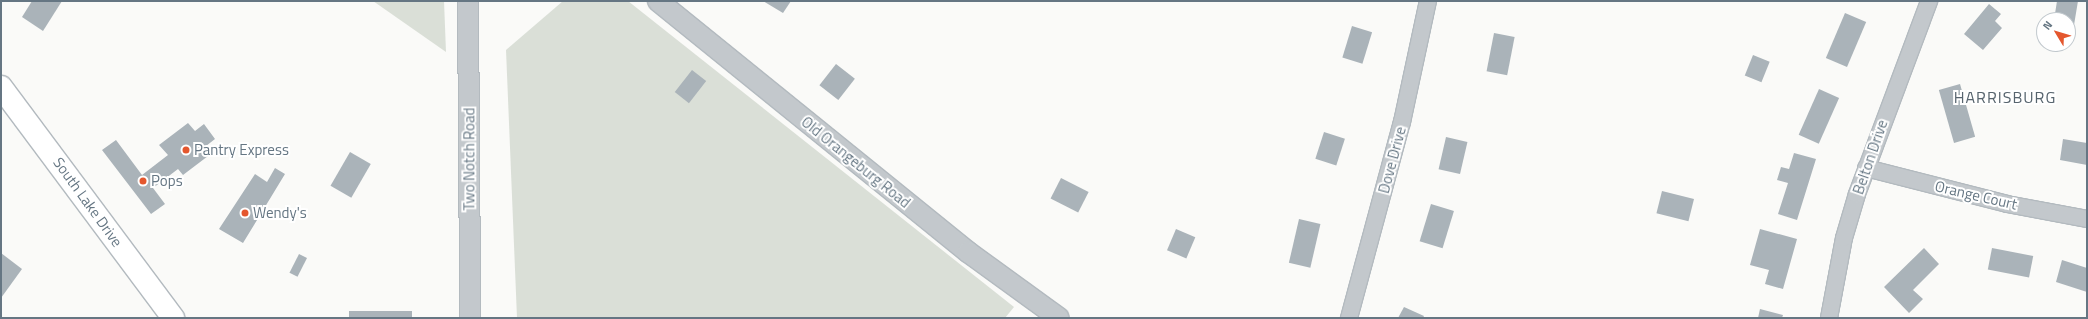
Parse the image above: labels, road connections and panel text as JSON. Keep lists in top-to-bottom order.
{
  "streets": {
    "main road": ["South Lake Drive"],
    "street": [
      "Belton Drive",
      "Two Notch Road",
      "Dove Drive",
      "Old Orangeburg Road",
      "Orange Court"
    ]
  },
  "crossings": [
    ["Belton Drive", "Orange Court"]
  ],
  "districts": ["HARRISBURG"],
  "places": ["Pantry Express", "Pops", "Wendy's"],
  "north": "top left"
}
